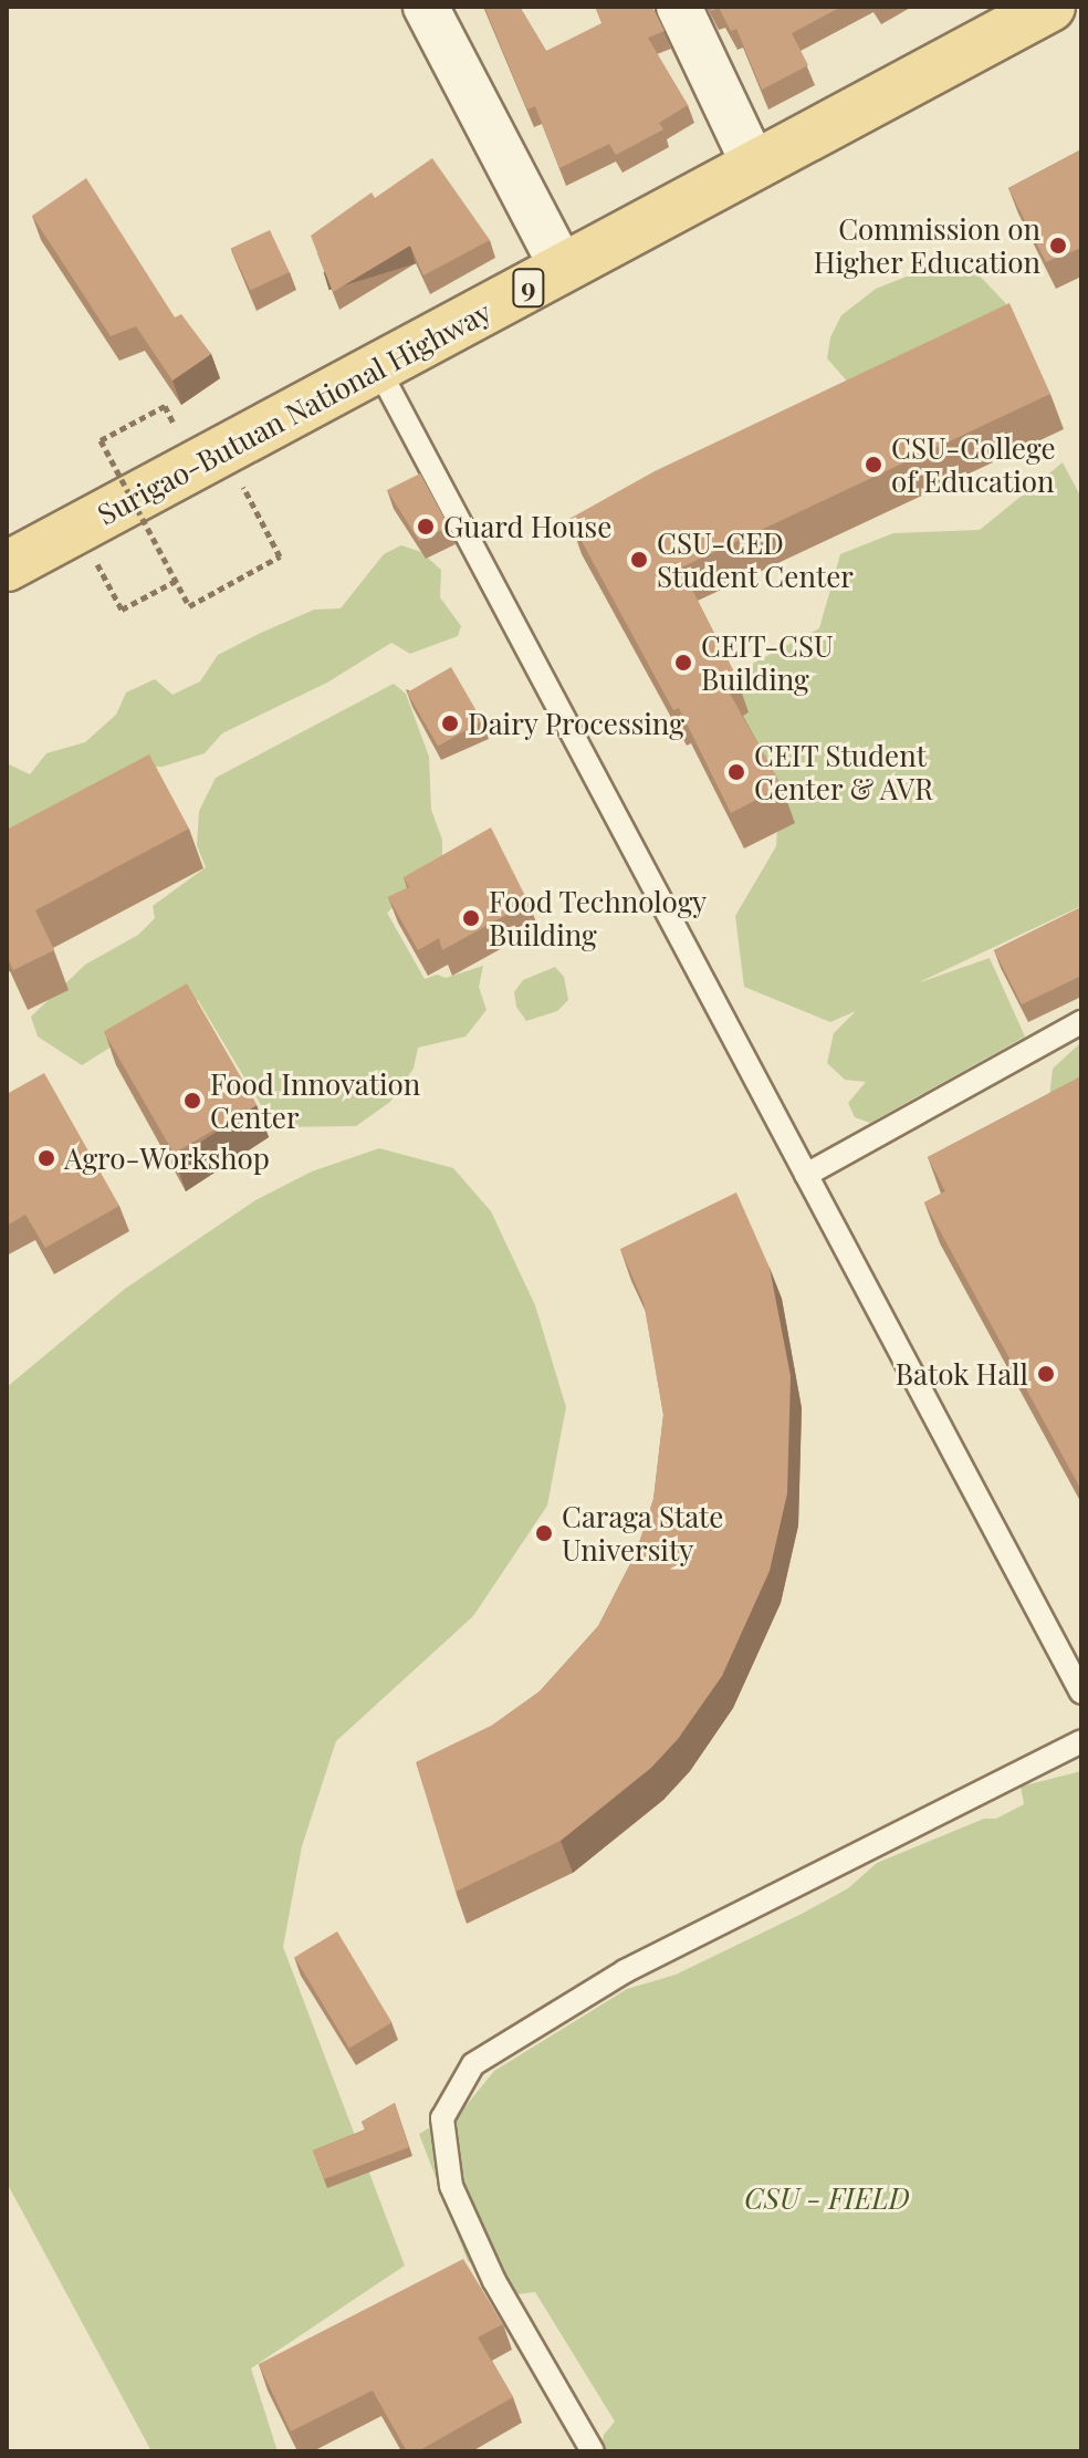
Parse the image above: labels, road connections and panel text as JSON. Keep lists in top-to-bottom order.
{
  "streets": {
    "main road": ["9", "Surigao-Butuan National Highway"]
  },
  "parks": ["CSU - FIELD"],
  "places": [
    "Commission on Higher Education",
    "CSU-College of Education",
    "Guard House",
    "CSU-CED Student Center",
    "CEIT-CSU Building",
    "Dairy Processing",
    "CEIT Student Center & AVR",
    "Food Technology Building",
    "Food Innovation Center",
    "Agro-Workshop",
    "Batok Hall",
    "Caraga State University"
  ]
}
